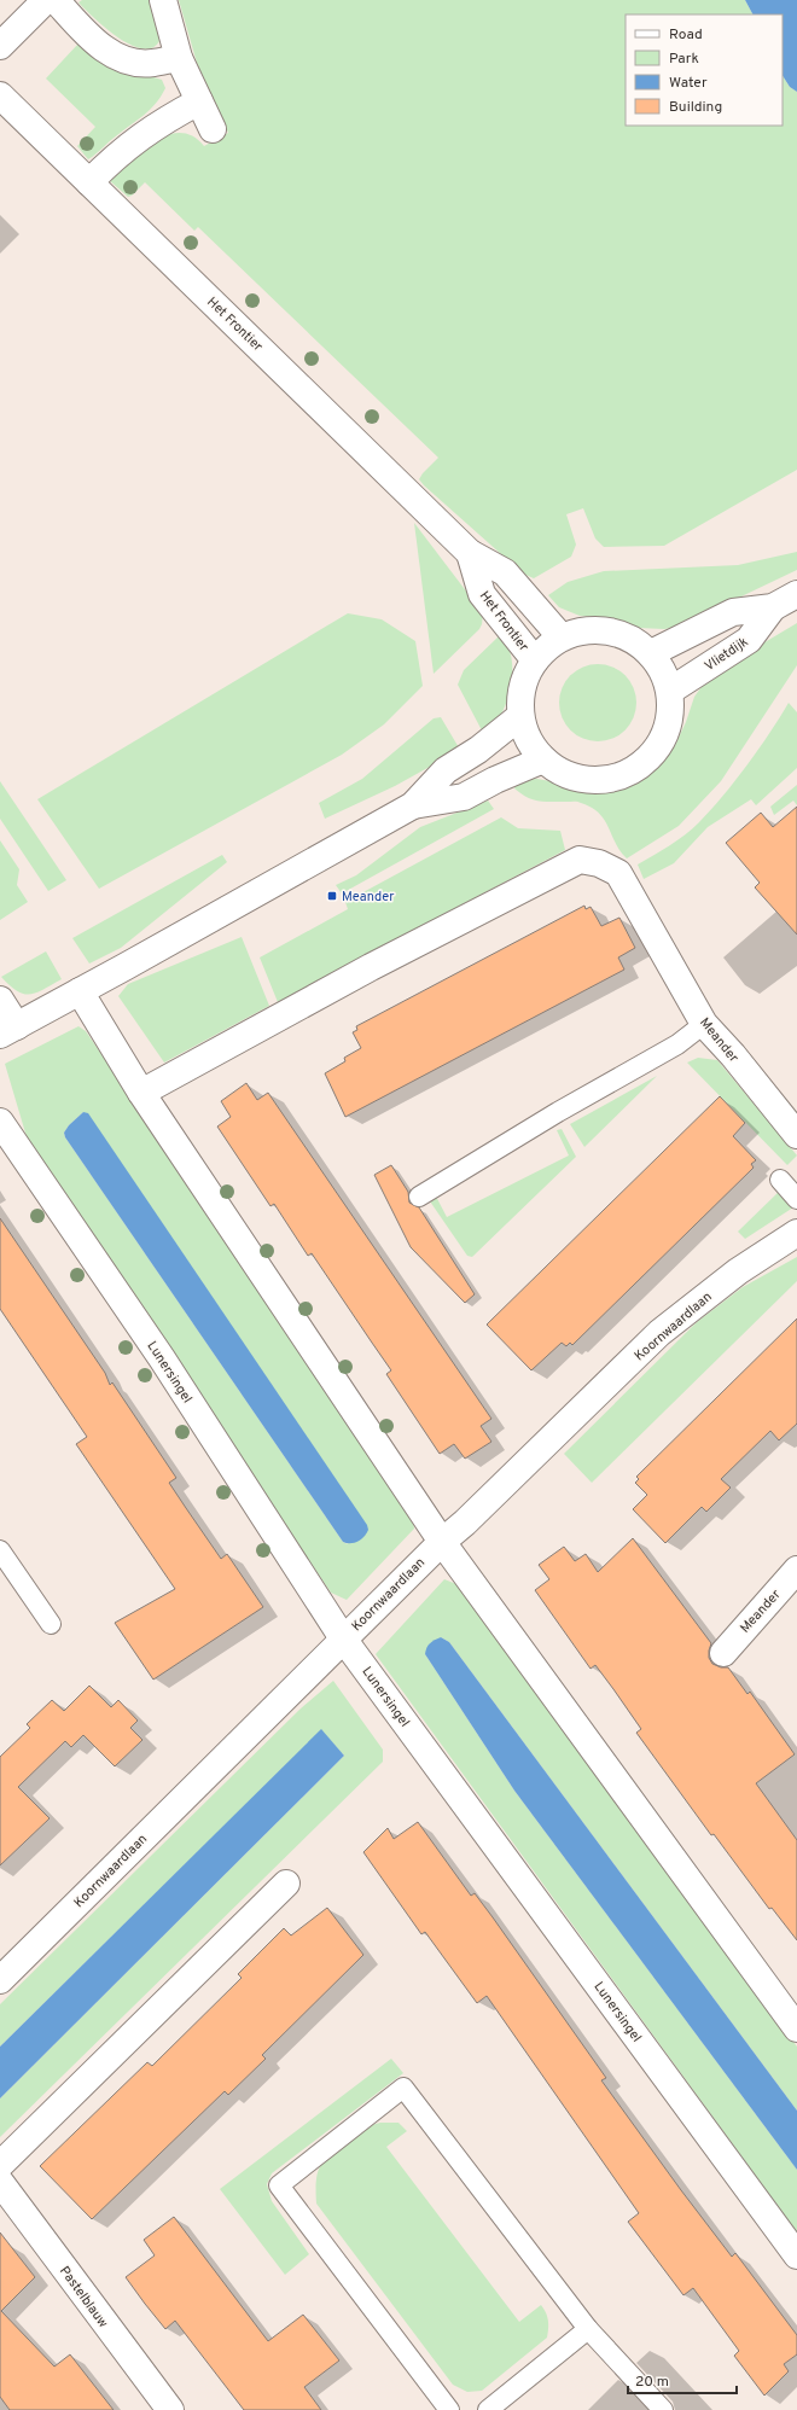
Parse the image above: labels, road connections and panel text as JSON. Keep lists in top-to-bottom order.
{
  "streets": {
    "street": [
      "Het Frontier",
      "Vlietdijk",
      "Meander",
      "Koornwaardlaan",
      "Lunersingel",
      "Pastelblauw"
    ]
  },
  "crossings": [
    ["Het Frontier", "Vlietdijk"],
    ["Koornwaardlaan", "Lunersingel"]
  ],
  "places": {
    "transit": ["Meander"]
  },
  "legend": [
    "Road",
    "Park",
    "Water",
    "Building"
  ],
  "scale_bar": "20 m"
}
